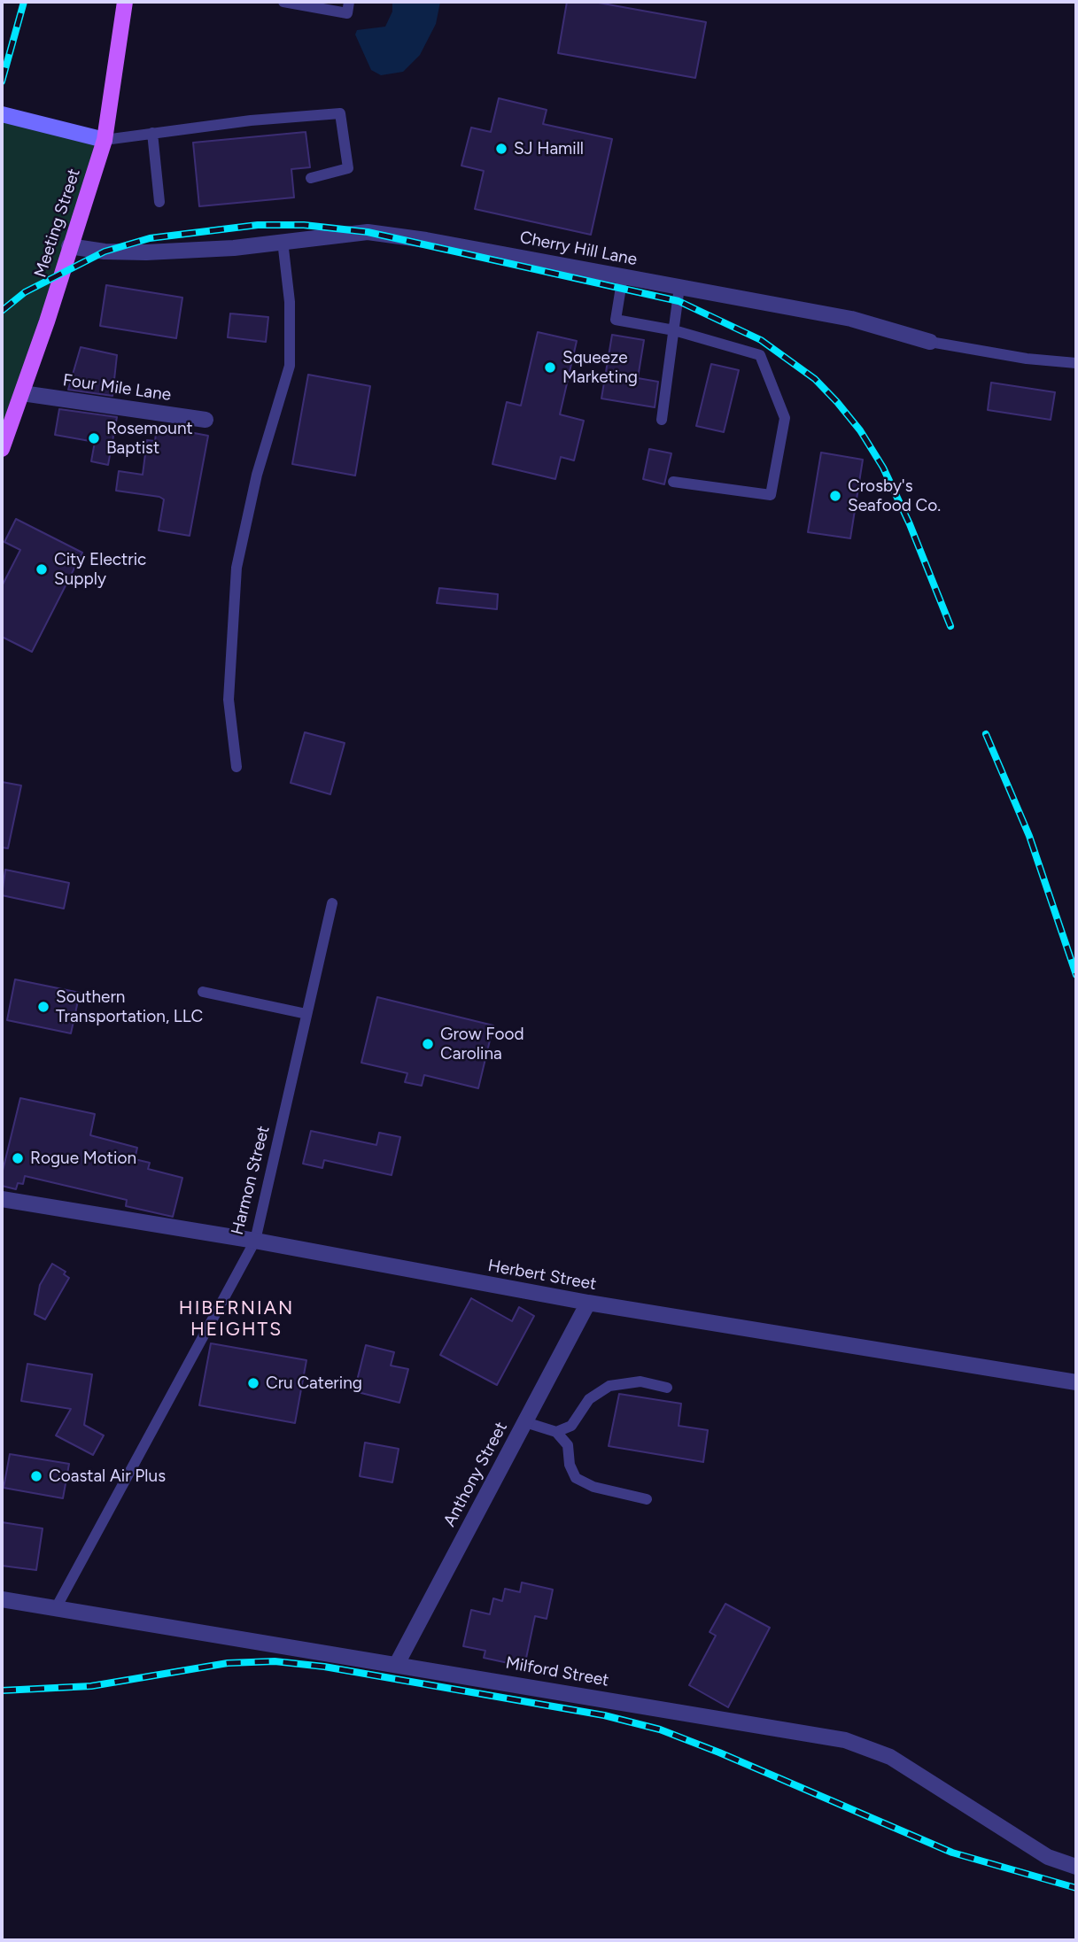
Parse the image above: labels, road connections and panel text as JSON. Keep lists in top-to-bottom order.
{
  "streets": {
    "main road": ["Meeting Street"],
    "street": [
      "Cherry Hill Lane",
      "Four Mile Lane",
      "Herbert Street",
      "Anthony Street",
      "Milford Street"
    ],
    "lane": ["Harmon Street"]
  },
  "crossings": [
    ["Meeting Street", "Cherry Hill Lane"],
    ["Meeting Street", "Four Mile Lane"],
    ["Harmon Street", "Herbert Street"],
    ["Harmon Street", "Milford Street"],
    ["Herbert Street", "Anthony Street"],
    ["Anthony Street", "Milford Street"]
  ],
  "districts": ["HIBERNIAN HEIGHTS"],
  "places": [
    "SJ Hamill",
    "Squeeze Marketing",
    "Rosemount Baptist",
    "Crosby's Seafood Co.",
    "City Electric Supply",
    "Southern Transportation, LLC",
    "Grow Food Carolina",
    "Rogue Motion",
    "Cru Catering",
    "Coastal Air Plus"
  ]
}
